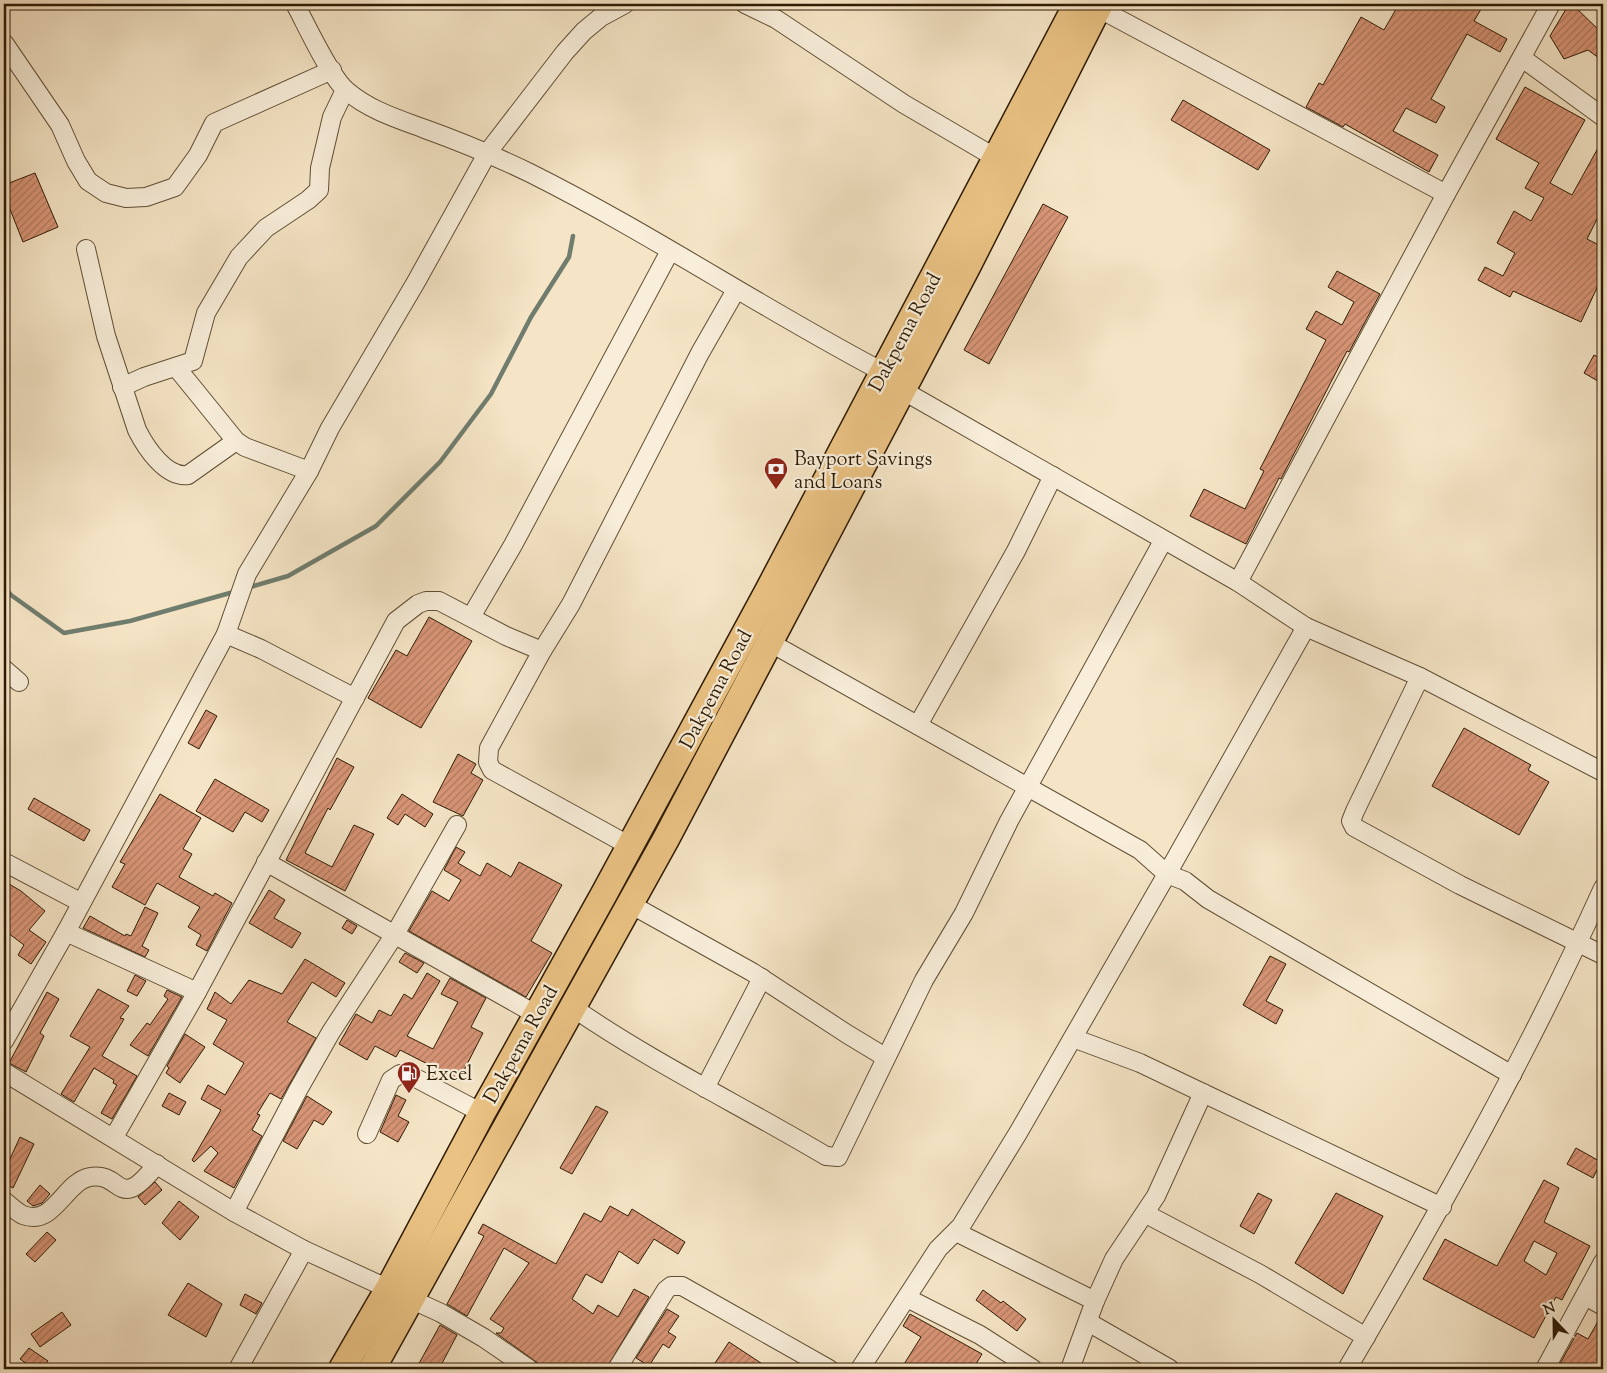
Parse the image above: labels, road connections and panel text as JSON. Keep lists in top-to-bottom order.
{
  "streets": {
    "highway": ["Dakpema Road"]
  },
  "places": {
    "bank": ["Bayport Savings and Loans"],
    "fuel station": ["Excel"]
  },
  "north": "top"
}
